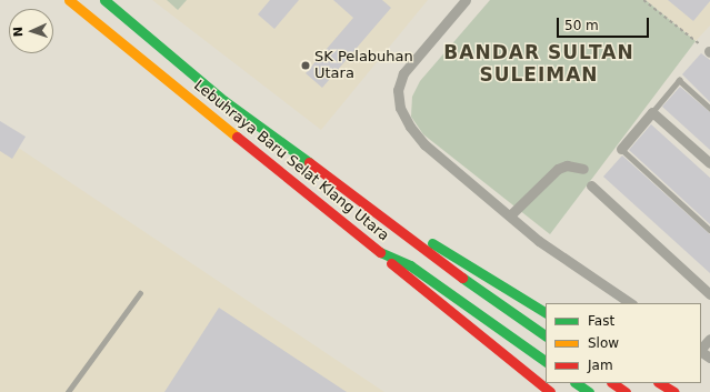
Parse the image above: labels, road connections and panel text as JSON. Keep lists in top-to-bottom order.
{
  "streets": {
    "highway": ["Lebuhraya Baru Selat Klang Utara"]
  },
  "districts": ["BANDAR SULTAN SULEIMAN"],
  "places": ["SK Pelabuhan Utara"],
  "legend": ["Fast", "Slow", "Jam"],
  "scale_bar": "50 m",
  "north": "left"
}
